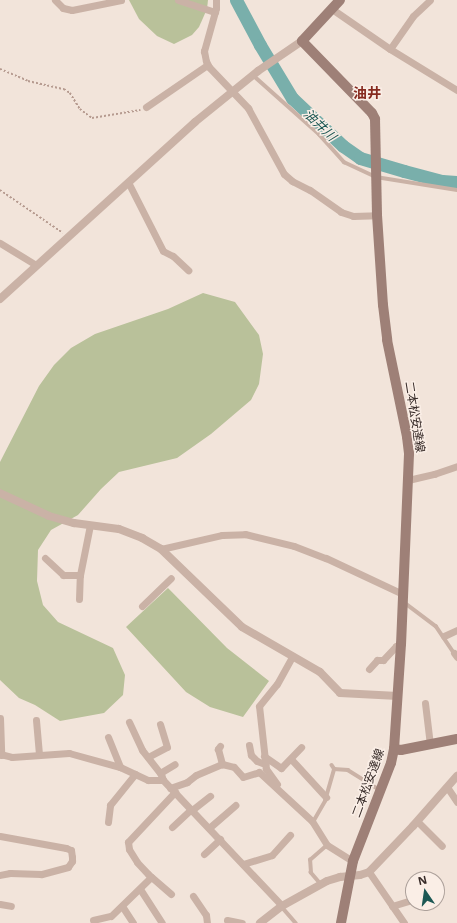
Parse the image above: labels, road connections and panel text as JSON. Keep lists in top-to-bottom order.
{
  "streets": {
    "main road": ["二本松安達線"]
  },
  "districts": ["油井"],
  "water": ["油井川"],
  "north": "top"
}
